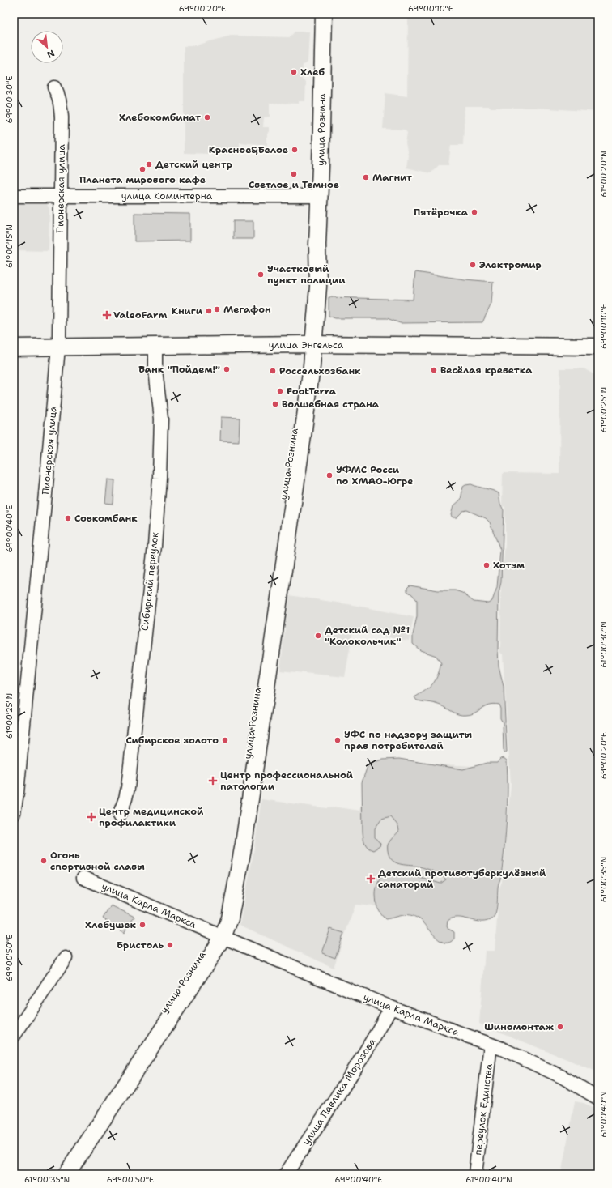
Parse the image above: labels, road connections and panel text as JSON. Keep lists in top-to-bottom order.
{
  "streets": {
    "main road": ["улица Рознина", "улица Энгельса"],
    "street": [
      "Пионерская улица",
      "улица Коминтерна",
      "Сибирский переулок",
      "улица Карла Маркса",
      "улица Павлика Морозова",
      "переулок Единства"
    ]
  },
  "crossings": [
    ["улица Рознина", "улица Коминтерна"],
    ["улица Рознина", "улица Энгельса"],
    ["улица Рознина", "улица Карла Маркса"],
    ["Пионерская улица", "улица Коминтерна"],
    ["Пионерская улица", "улица Энгельса"],
    ["улица Энгельса", "Сибирский переулок"],
    ["улица Карла Маркса", "улица Павлика Морозова"],
    ["улица Карла Маркса", "переулок Единства"]
  ],
  "places": {
    "other": [
      "Хлеб",
      "Хлебокомбинат",
      "Красное&Белое",
      "Детский центр",
      "Планета мирового кафе",
      "Светлое и Темное",
      "Магнит",
      "Пятёрочка",
      "Электромир",
      "Участковый пункт полиции",
      "Мегафон",
      "Книги",
      "Банк \"Пойдем!\"",
      "Весёлая креветка",
      "Россельхозбанк",
      "FootTerra",
      "Волшебная страна",
      "УФМС Росси по ХМАО-Югре",
      "Совкомбанк",
      "Хотэм",
      "Детский сад №1 \"Колокольчик\"",
      "Сибирское золото",
      "УФС по надзору защиты прав потребителей",
      "Огонь спортивной славы",
      "Хлебушек",
      "Бристоль",
      "Шиномонтаж"
    ],
    "health": [
      "ValeoFarm",
      "Центр профессиональной патологии",
      "Центр медицинской профилактики",
      "Детский противотуберкулёзный санаторий"
    ]
  },
  "north": "bottom right",
  "coordinates": [
    "69°00'20\"E",
    "69°00'10\"E",
    "69°00'30\"E",
    "61°00'20\"N",
    "61°00'15\"N",
    "61°00'25\"N",
    "69°00'40\"E",
    "61°00'30\"N",
    "61°00'35\"N",
    "69°00'50\"E",
    "61°00'40\"N"
  ]
}
